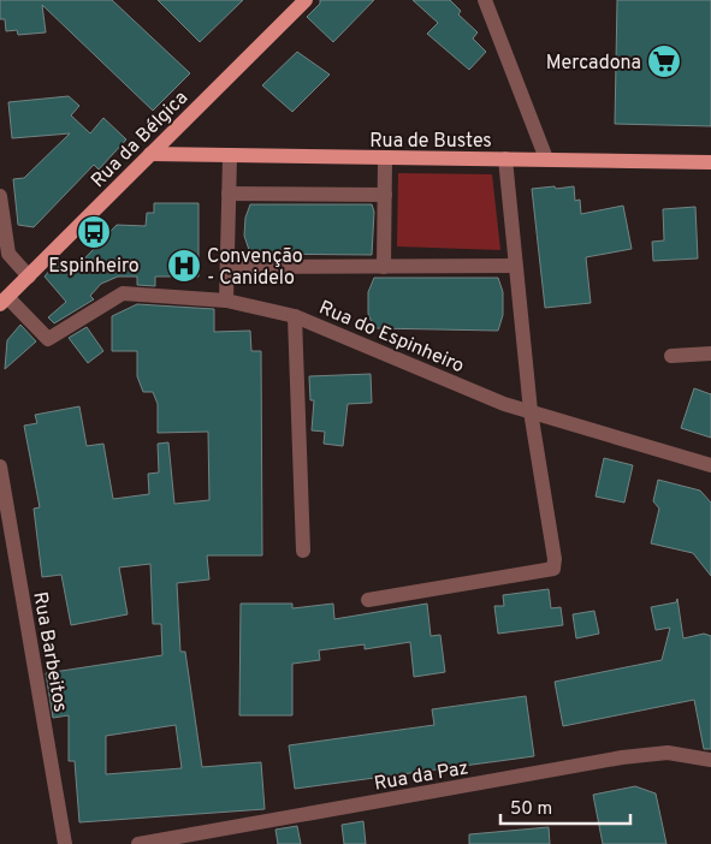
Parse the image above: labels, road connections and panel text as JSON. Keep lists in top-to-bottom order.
{
  "streets": {
    "main road": ["Rua da Bélgica", "Rua de Bustes"],
    "street": ["Rua do Espinheiro", "Rua Barbeitos", "Rua da Paz"]
  },
  "crossings": [
    ["Rua da Bélgica", "Rua de Bustes"],
    ["Rua da Bélgica", "Rua do Espinheiro"]
  ],
  "places": {
    "supermarket": ["Mercadona"],
    "bus stop": ["Espinheiro"],
    "hospital": ["Convenção - Canidelo"]
  },
  "scale_bar": "50 m"
}
